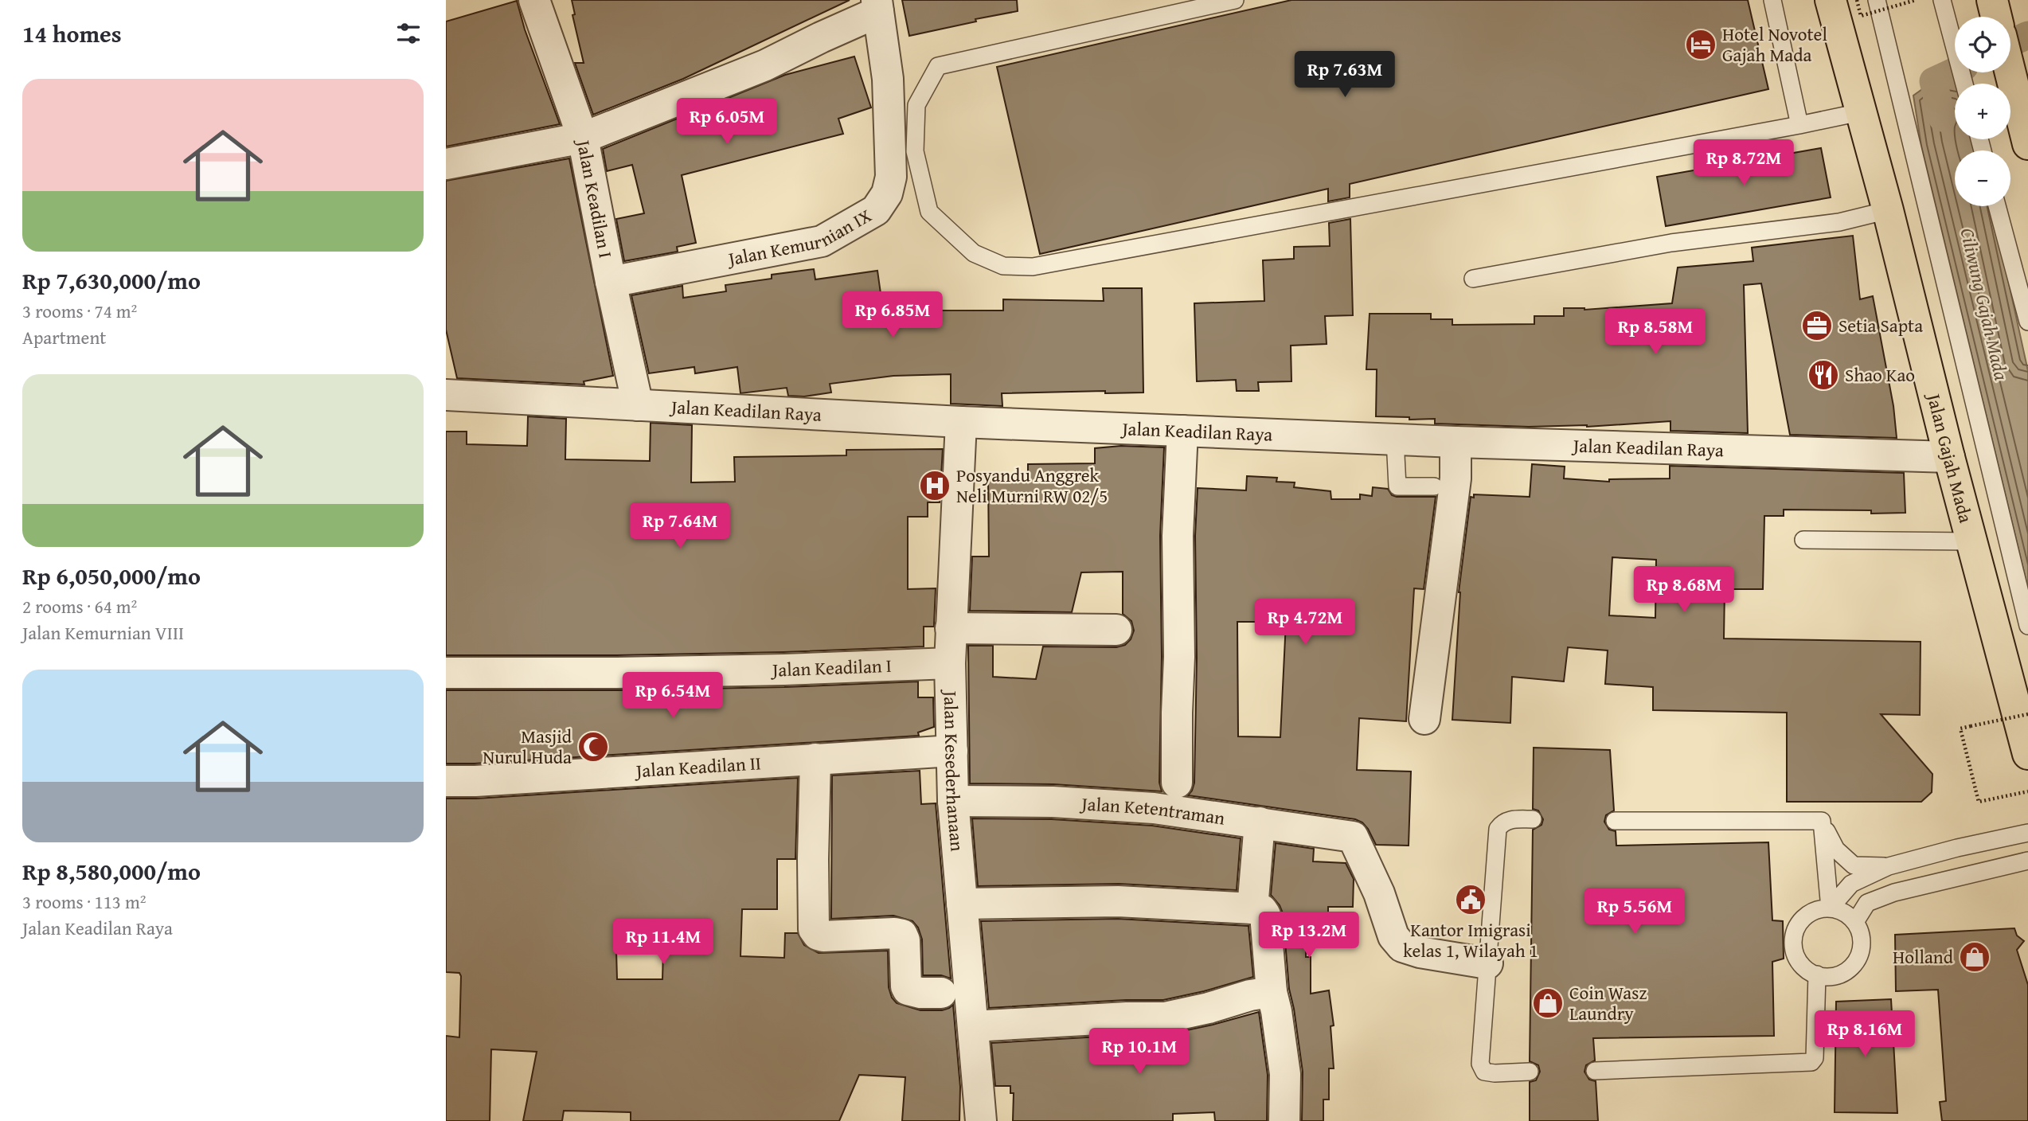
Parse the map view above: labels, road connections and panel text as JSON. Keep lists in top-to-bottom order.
{
  "streets": {
    "main road": ["Jalan Gajah Mada"],
    "street": [
      "Jalan Keadilan I",
      "Jalan Kemurnian IX",
      "Jalan Keadilan Raya",
      "Jalan Keadilan II",
      "Jalan Kesederhanaan",
      "Jalan Ketentraman"
    ]
  },
  "crossings": [
    ["Jalan Keadilan I", "Jalan Kemurnian IX"],
    ["Jalan Keadilan I", "Jalan Keadilan Raya"],
    ["Jalan Keadilan I", "Jalan Kesederhanaan"],
    ["Jalan Keadilan Raya", "Jalan Gajah Mada"],
    ["Jalan Keadilan Raya", "Jalan Kesederhanaan"],
    ["Jalan Keadilan II", "Jalan Kesederhanaan"],
    ["Jalan Kesederhanaan", "Jalan Ketentraman"]
  ],
  "water": ["Ciliwung Gajah Mada"],
  "places": {
    "hotel": ["Hotel Novotel Gajah Mada"],
    "office": ["Setia Sapta"],
    "restaurant": ["Shao Kao"],
    "hospital": ["Posyandu Anggrek Neli Murni RW 02/5"],
    "mosque": ["Masjid Nurul Huda"],
    "public building": ["Kantor Imigrasi kelas 1, Wilayah 1"],
    "shop": ["Holland", "Coin Wasz Laundry"]
  },
  "page": {
    "heading": "14 homes",
    "map_buttons": ["+", "−"],
    "price": [
      "Rp 7.63M",
      "Rp 6.05M",
      "Rp 8.72M",
      "Rp 6.85M",
      "Rp 8.58M",
      "Rp 7.64M",
      "Rp 8.68M",
      "Rp 4.72M",
      "Rp 6.54M",
      "Rp 5.56M",
      "Rp 13.2M",
      "Rp 11.4M",
      "Rp 8.16M",
      "Rp 10.1M"
    ],
    "list": [
      {
        "name": "Rp 7,630,000/mo",
        "note": "3 rooms · 74 m² · Apartment"
      },
      {
        "name": "Rp 6,050,000/mo",
        "note": "2 rooms · 64 m² · Jalan Kemurnian VIII"
      },
      {
        "name": "Rp 8,580,000/mo",
        "note": "3 rooms · 113 m² · Jalan Keadilan Raya"
      }
    ]
  }
}
